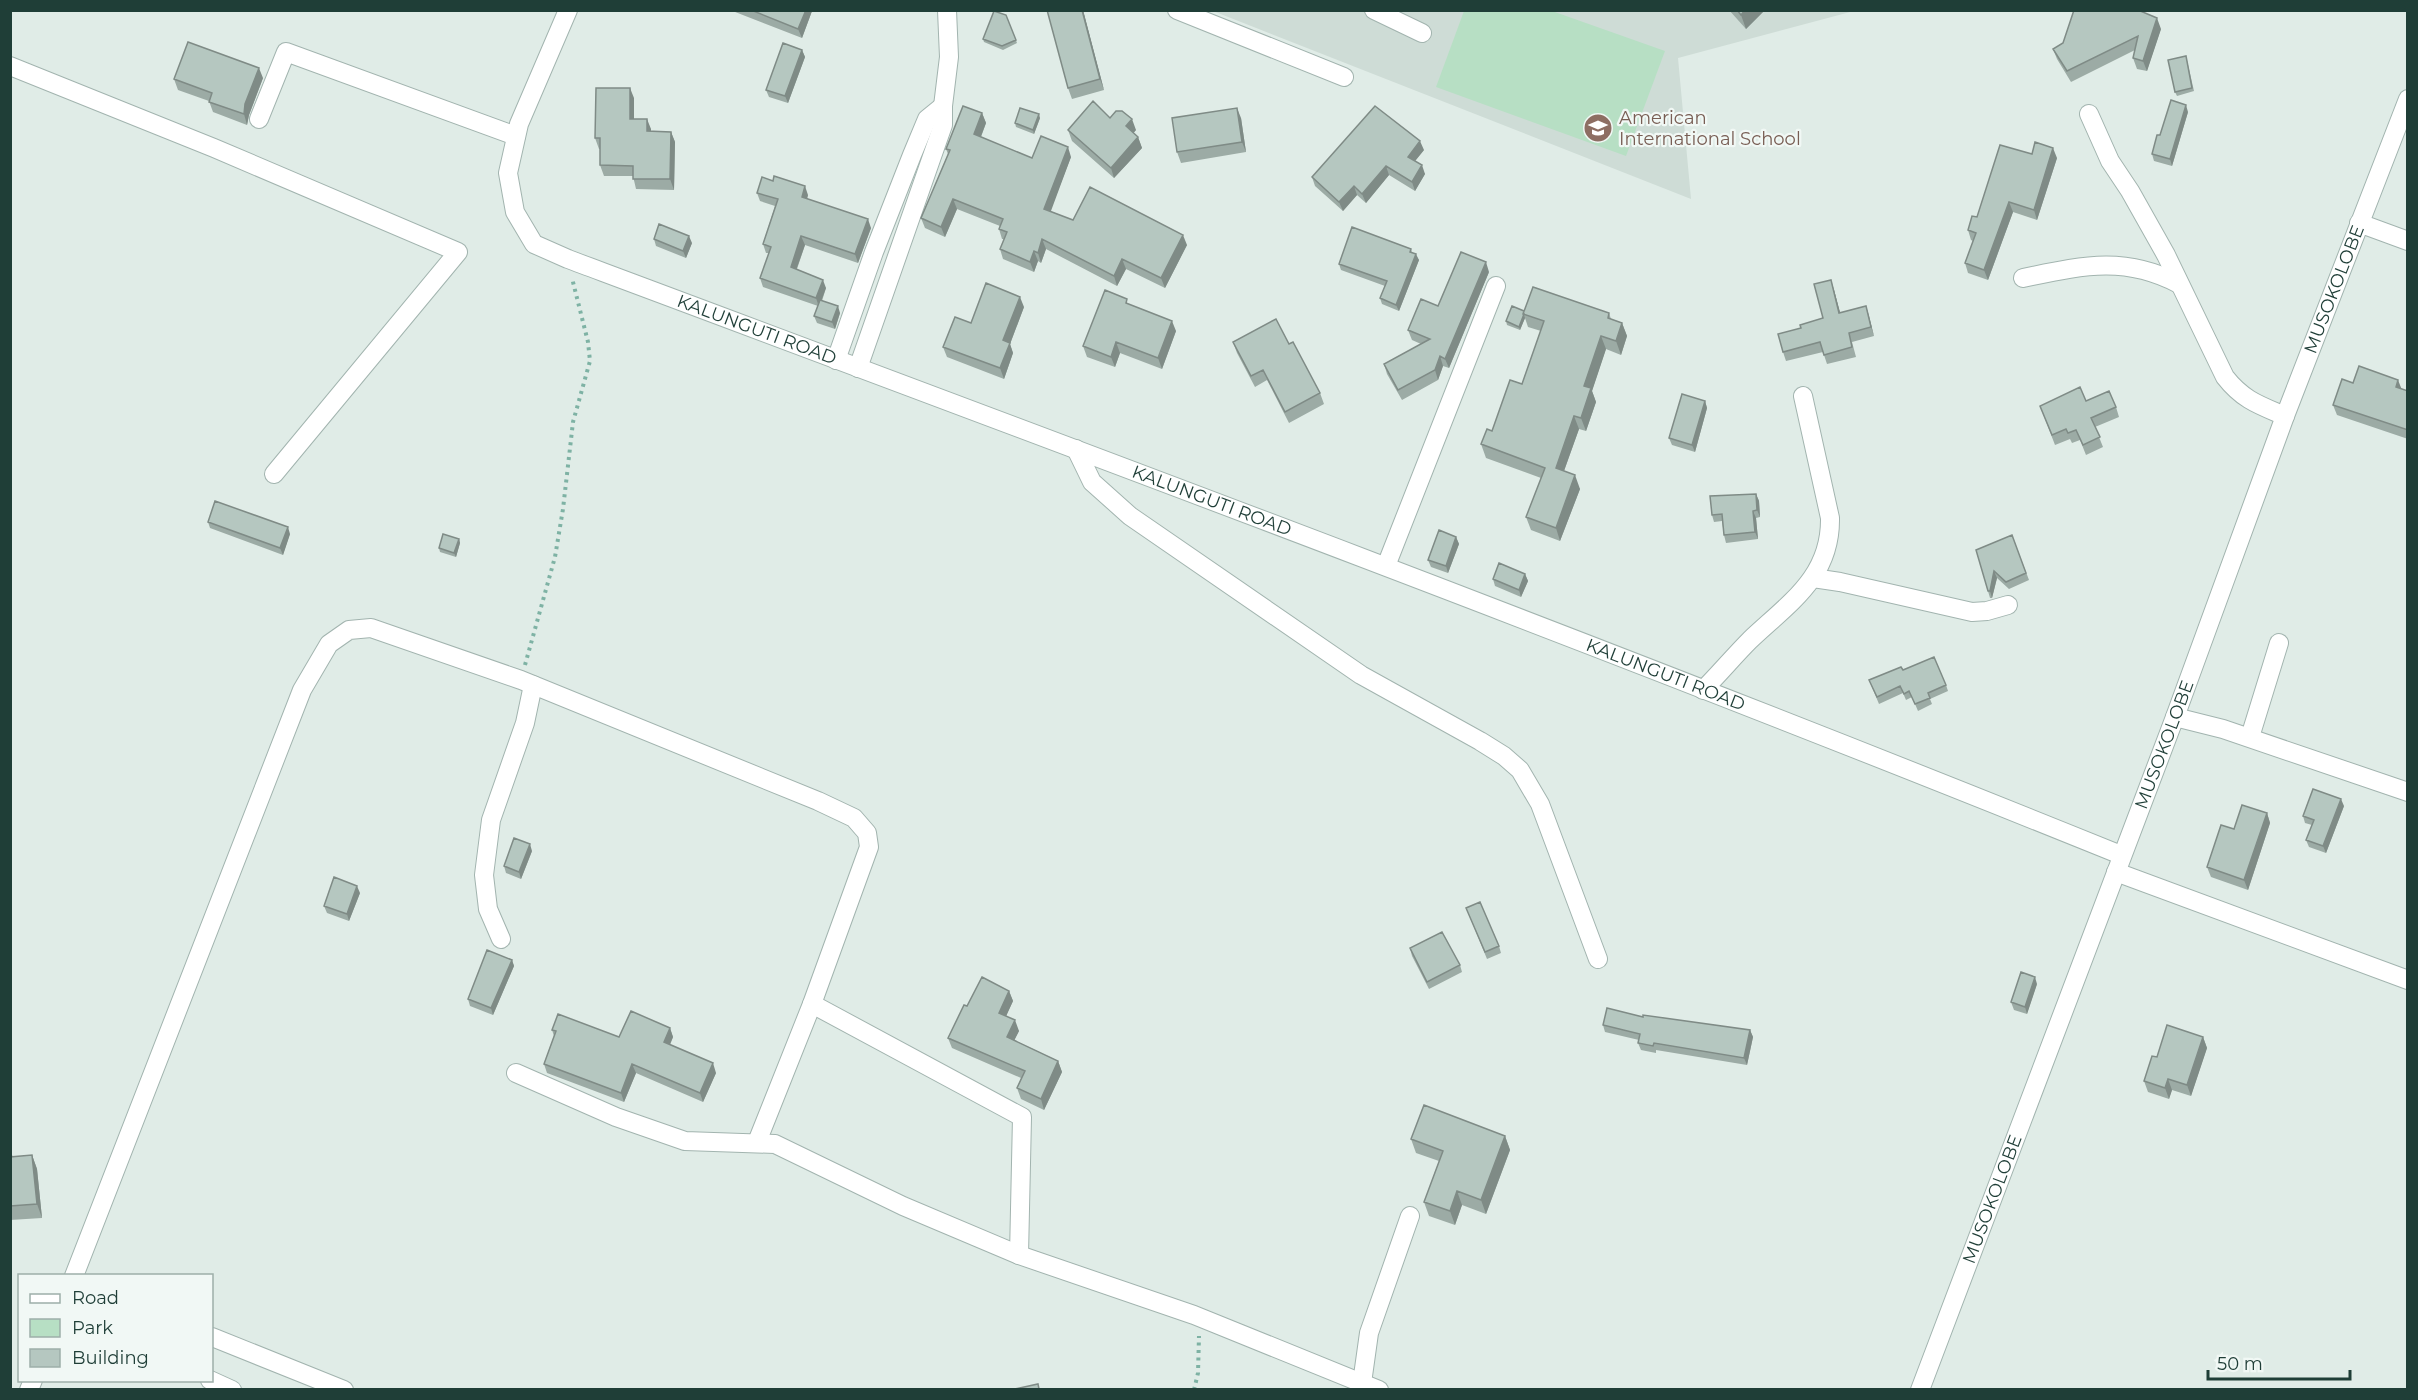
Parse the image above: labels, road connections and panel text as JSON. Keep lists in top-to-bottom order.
{
  "streets": {
    "street": ["MUSOKOLOBE", "KALUNGUTI ROAD"]
  },
  "crossings": [
    ["MUSOKOLOBE", "KALUNGUTI ROAD"]
  ],
  "places": {
    "school or university": ["American International School"]
  },
  "legend": ["Road", "Park", "Building"],
  "scale_bar": "50 m"
}
